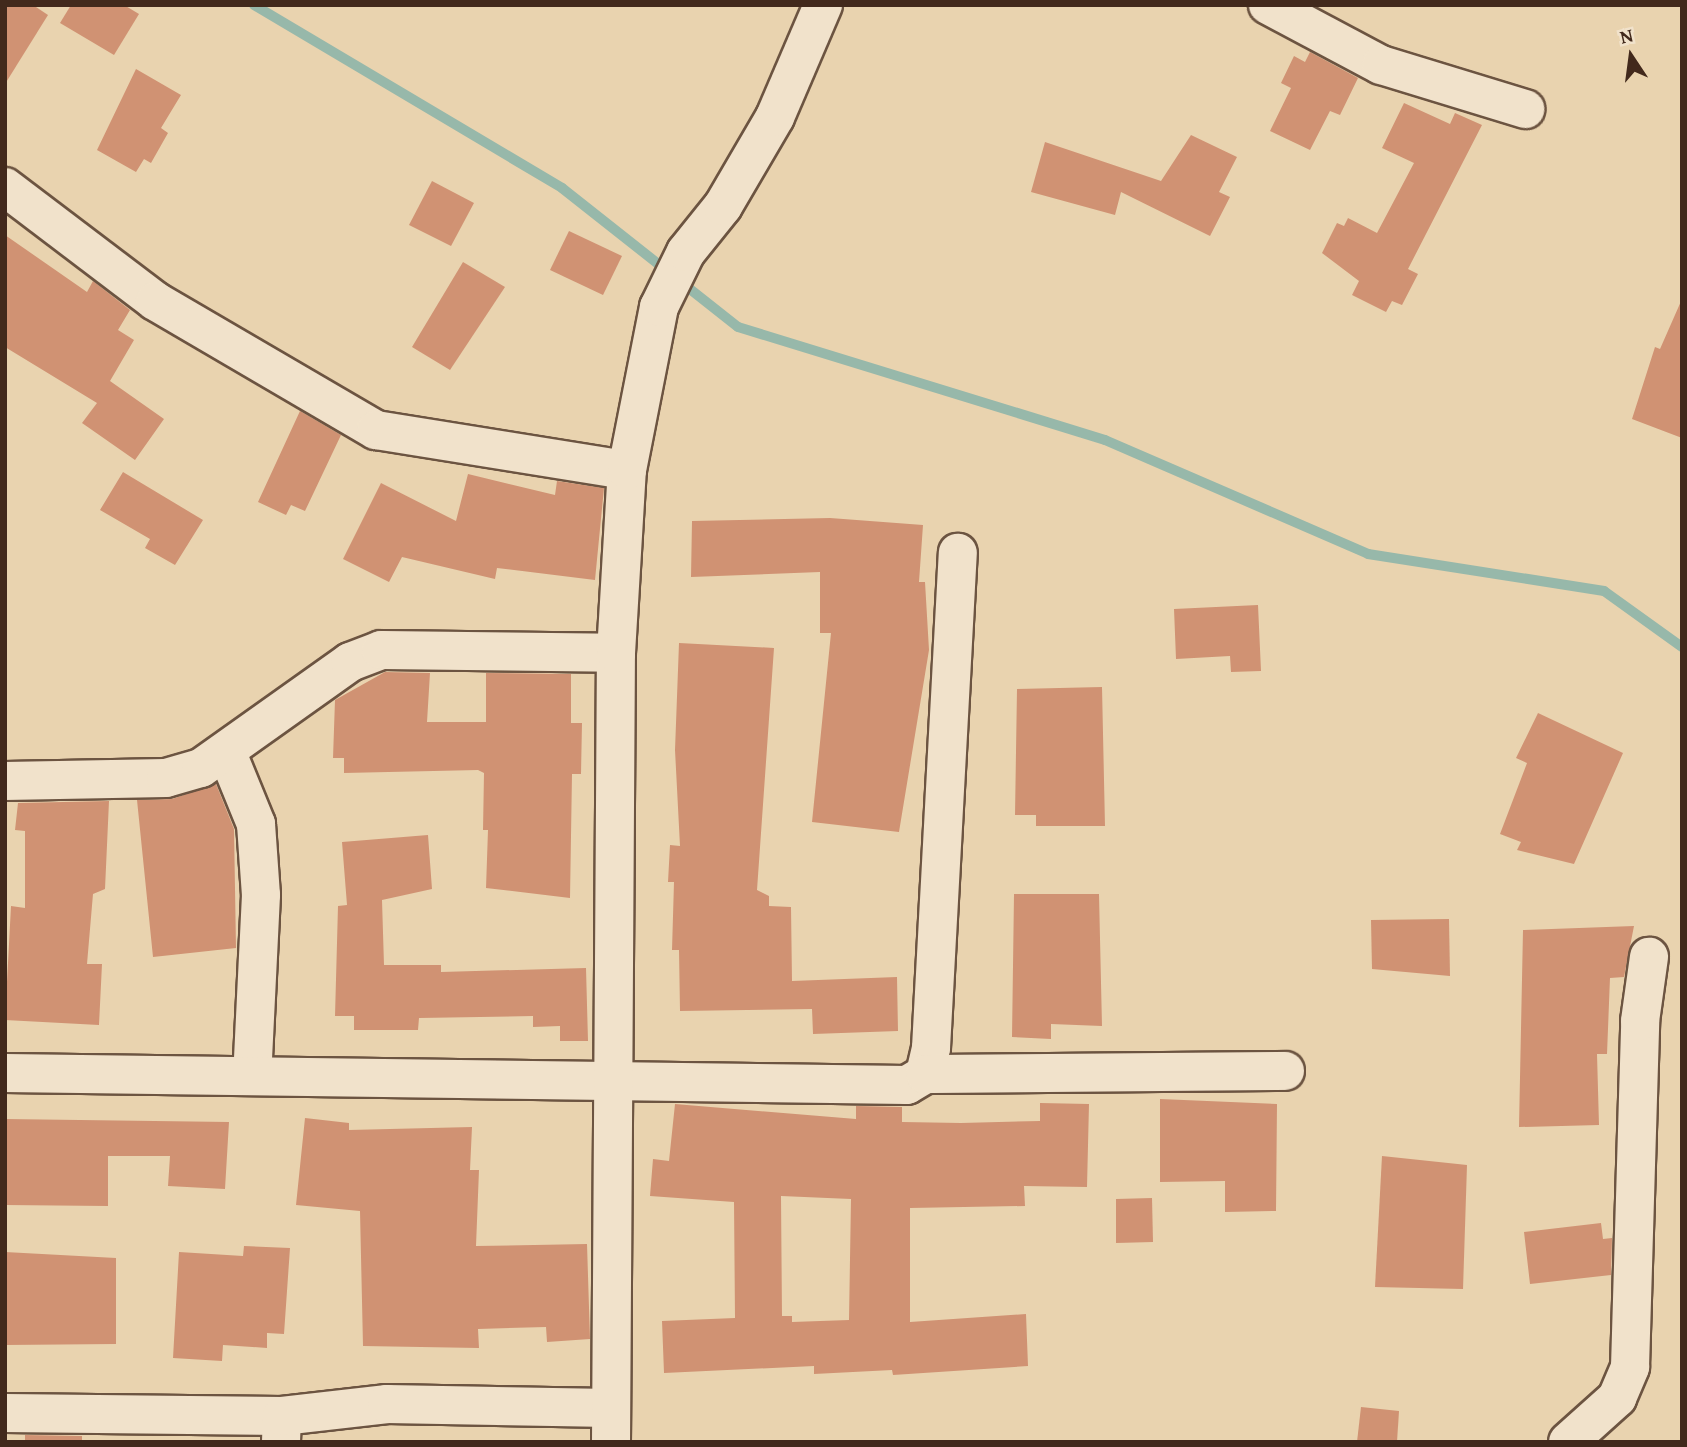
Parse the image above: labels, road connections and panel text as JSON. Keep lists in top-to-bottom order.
{
  "north": "top"
}
